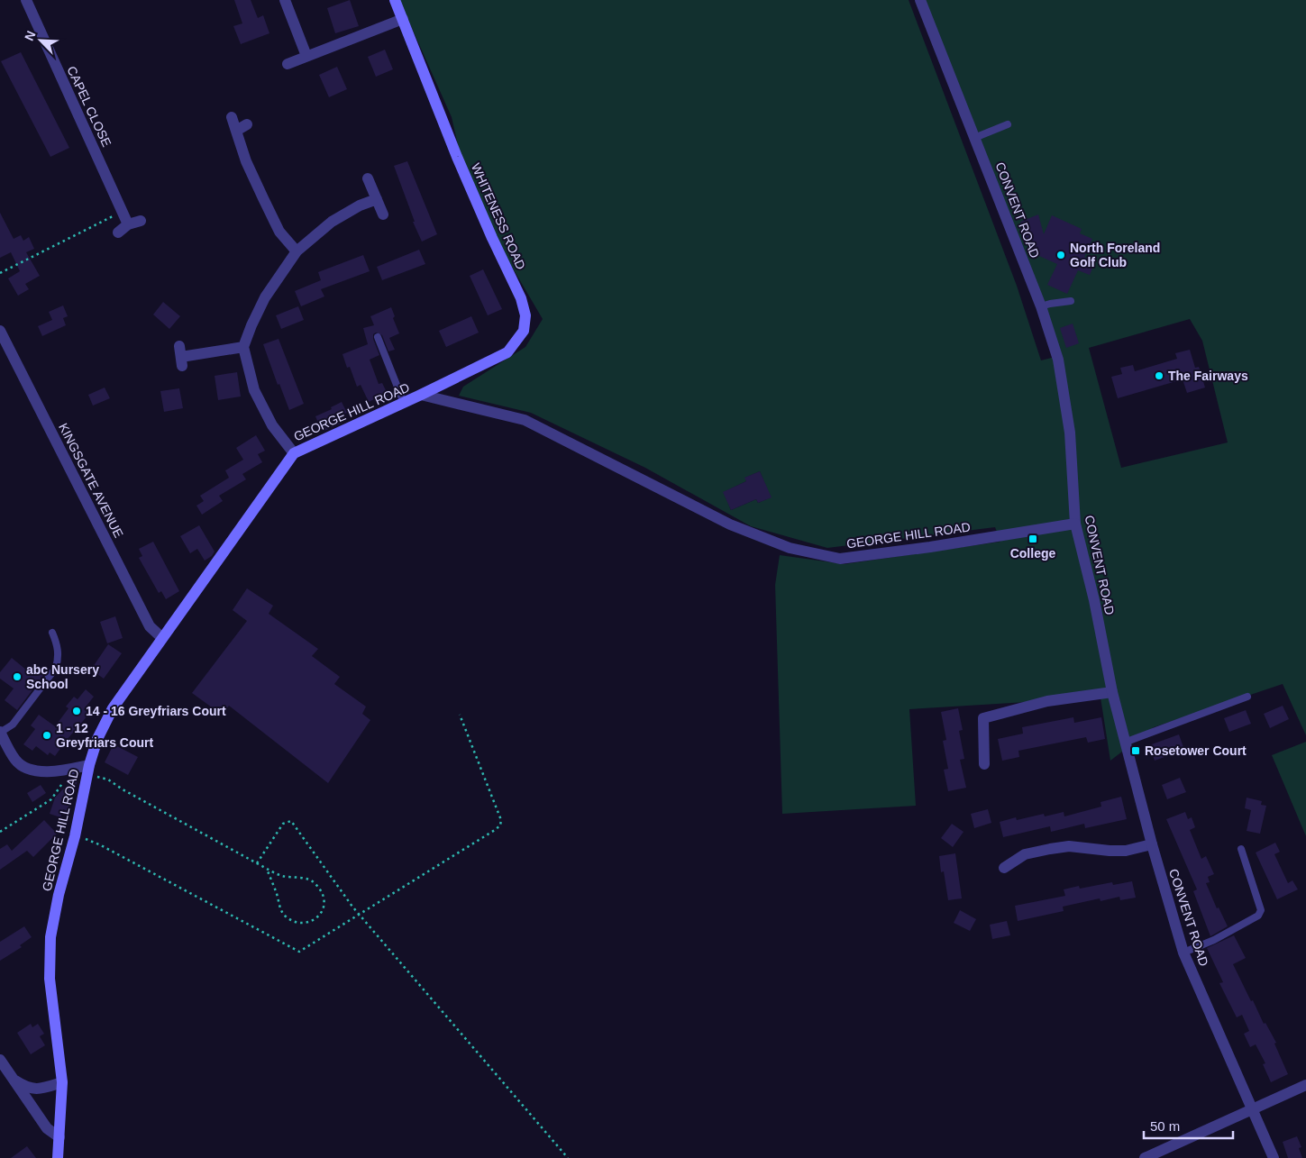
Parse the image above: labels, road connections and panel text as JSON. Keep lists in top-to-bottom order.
{
  "streets": {
    "main road": ["WHITENESS ROAD", "GEORGE HILL ROAD"],
    "street": ["CAPEL CLOSE", "CONVENT ROAD", "KINGSGATE AVENUE"]
  },
  "crossings": [
    ["CONVENT ROAD", "GEORGE HILL ROAD"],
    ["WHITENESS ROAD", "GEORGE HILL ROAD"],
    ["GEORGE HILL ROAD", "KINGSGATE AVENUE"]
  ],
  "places": {
    "other": [
      "North Foreland Golf Club",
      "The Fairways",
      "abc Nursery School",
      "14 - 16 Greyfriars Court",
      "1 - 12 Greyfriars Court"
    ],
    "transit": ["College", "Rosetower Court"]
  },
  "scale_bar": "50 m",
  "north": "top left"
}
